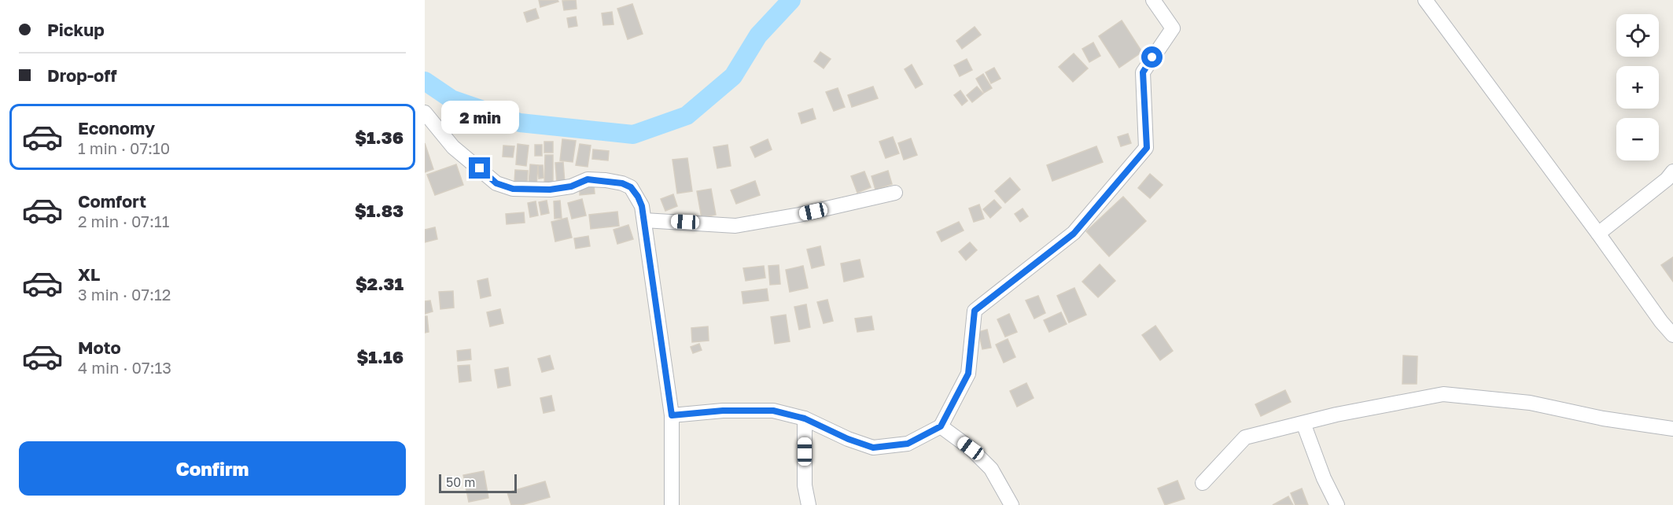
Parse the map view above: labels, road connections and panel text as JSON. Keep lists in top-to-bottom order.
{
  "scale_bar": "50 m",
  "page": {
    "banner": ["Pickup", "Drop-off"],
    "map_buttons": ["+", "−"],
    "bubble": "2 min",
    "list": [
      {
        "name": "Economy",
        "note": "1 min · 07:10",
        "value": "$1.36"
      },
      {
        "name": "Comfort",
        "note": "2 min · 07:11",
        "value": "$1.83"
      },
      {
        "name": "XL",
        "note": "3 min · 07:12",
        "value": "$2.31"
      },
      {
        "name": "Moto",
        "note": "4 min · 07:13",
        "value": "$1.16"
      }
    ],
    "buttons": "Confirm",
    "scale": "50 m"
  }
}
